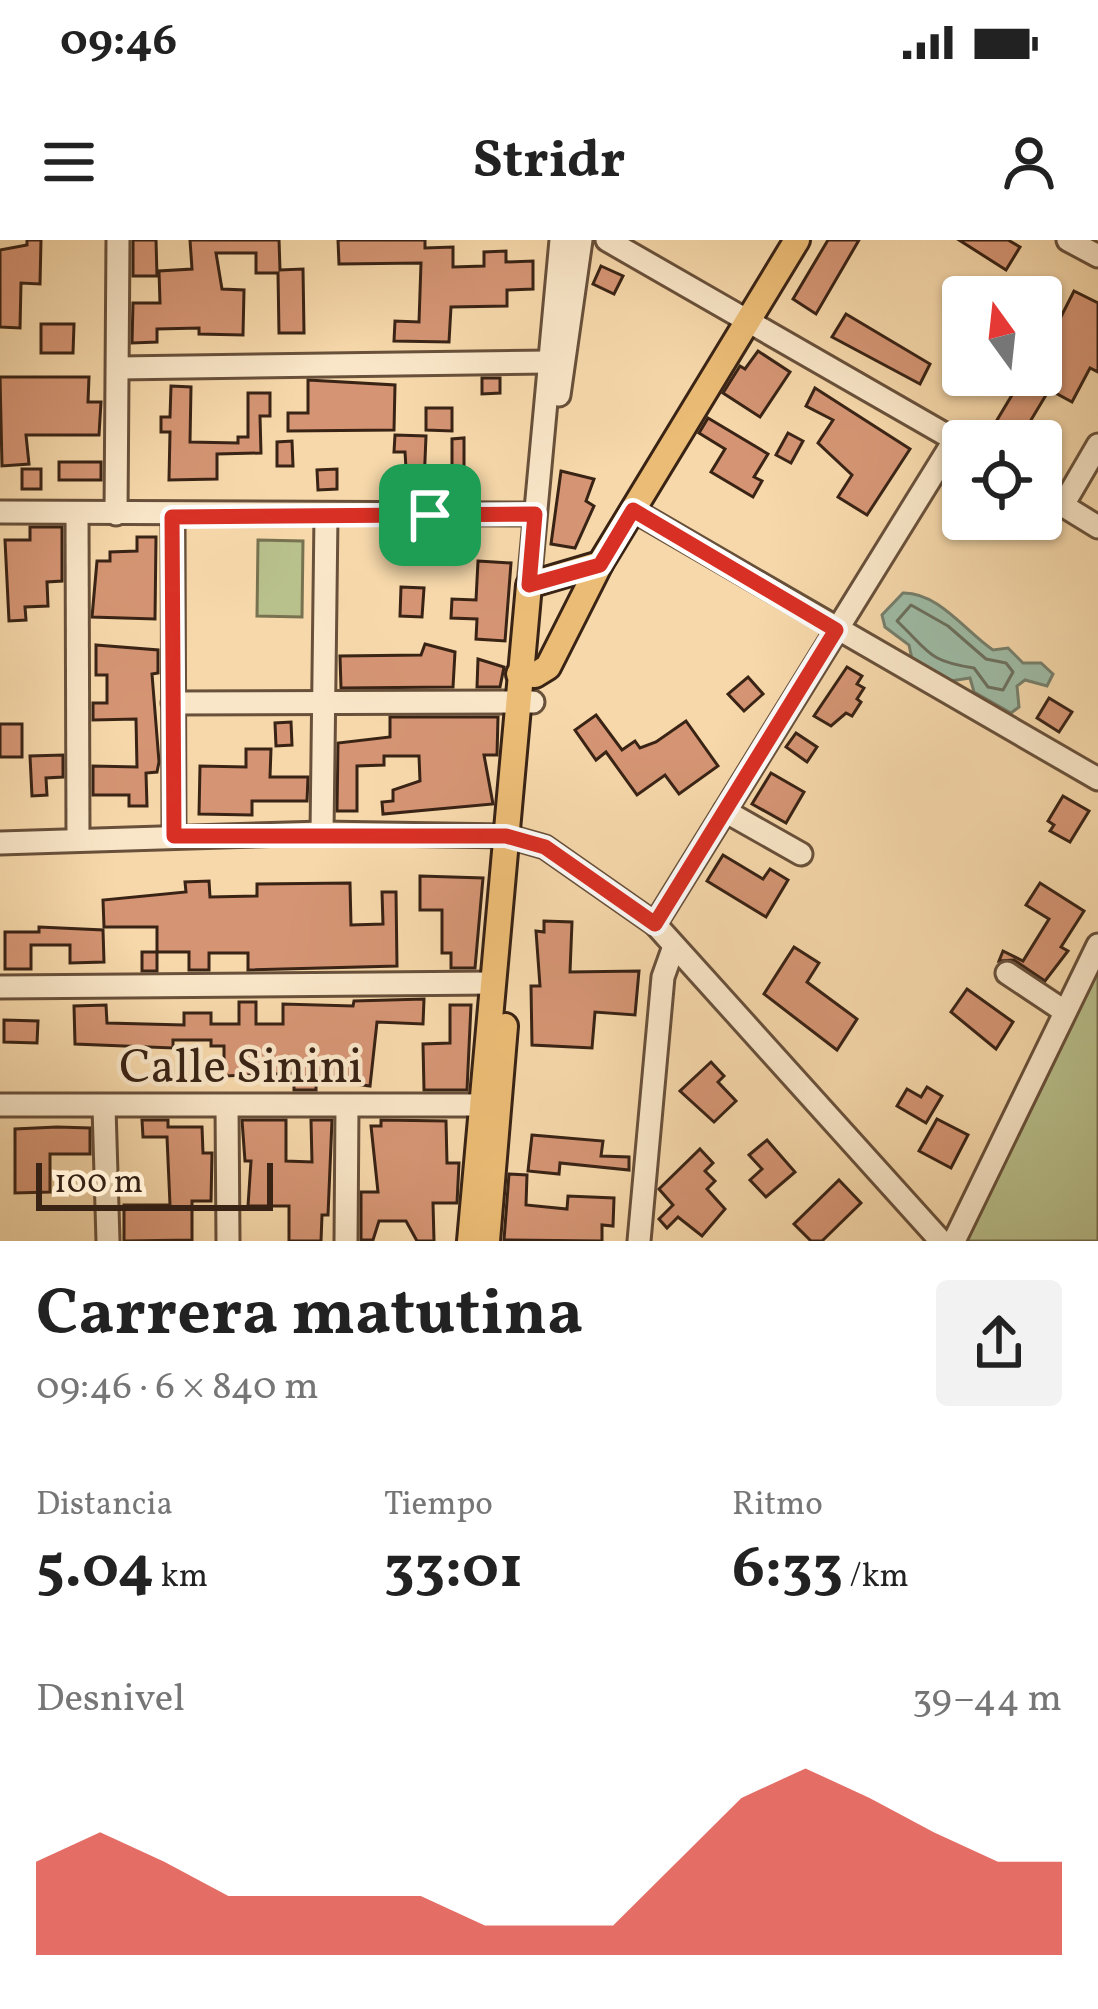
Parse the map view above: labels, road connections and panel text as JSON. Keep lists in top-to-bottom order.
{
  "streets": {
    "street": ["Calle Sinini"]
  },
  "scale_bar": "100 m",
  "north": "top",
  "page": {
    "status": "09:46",
    "header": "Stridr",
    "scale": "100 m",
    "heading": ["Carrera matutina", "09:46 · 6 × 840 m"],
    "stats": [
      ["Distancia", "5.04 km"],
      ["Tiempo", "33:01"],
      ["Ritmo", "6:33 /km"]
    ],
    "chart": ["Desnivel", "39–44 m"]
  }
}
